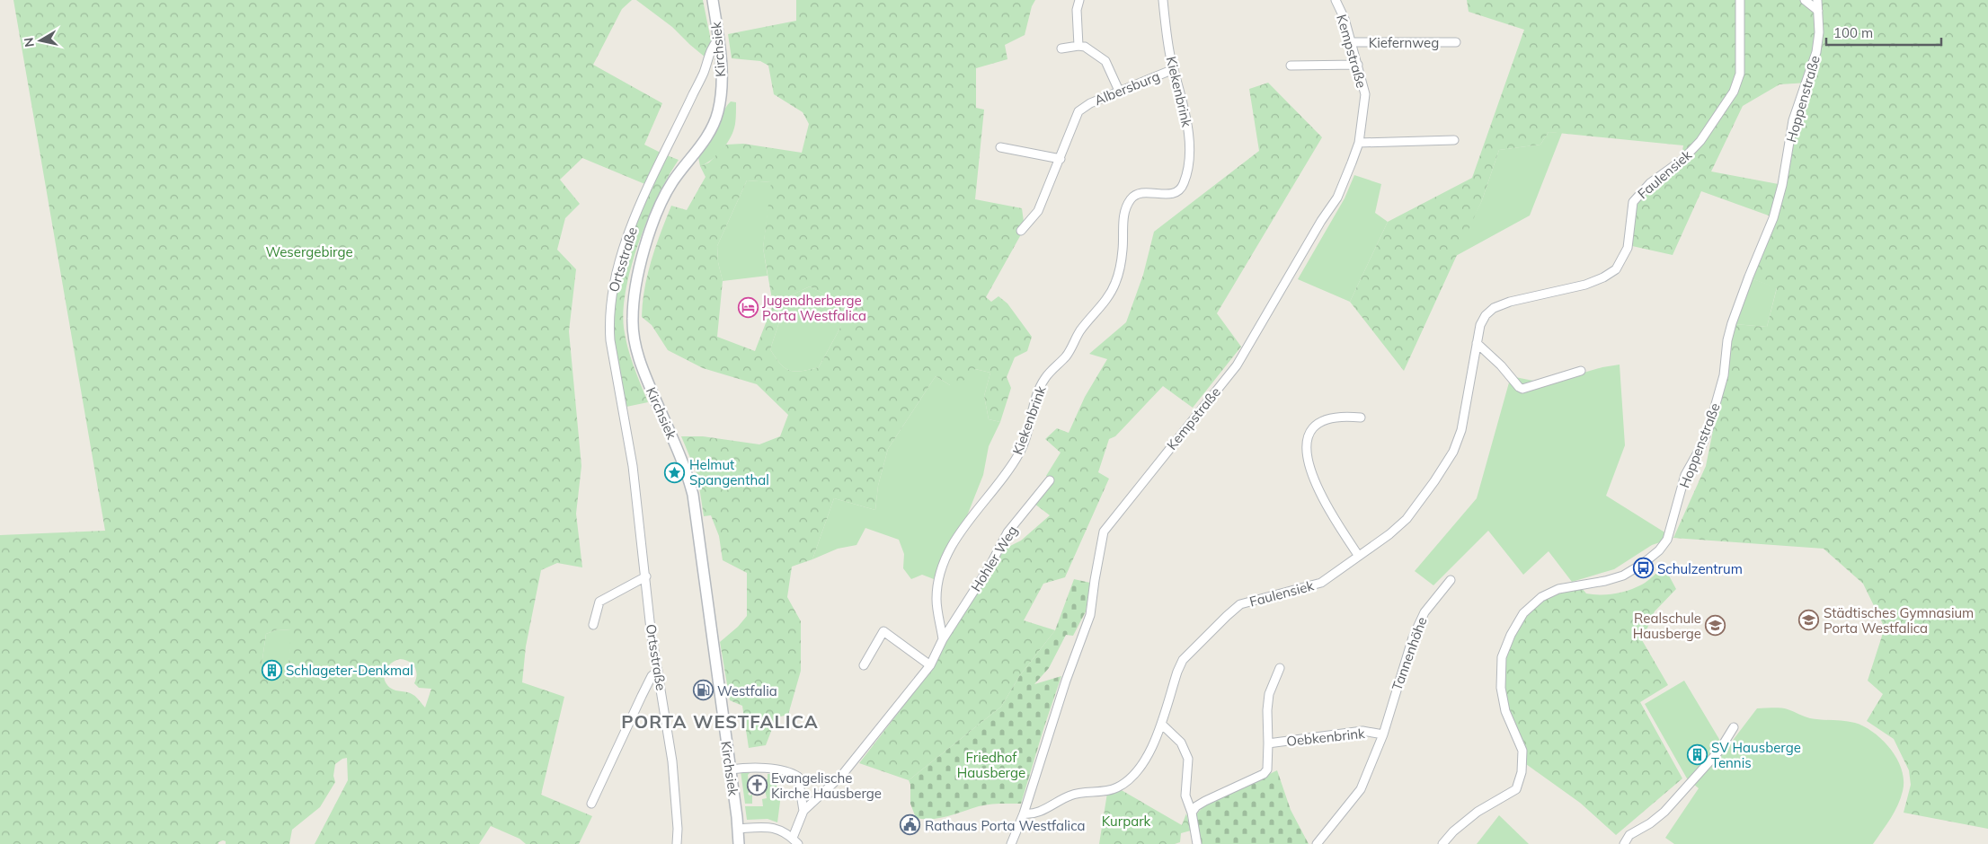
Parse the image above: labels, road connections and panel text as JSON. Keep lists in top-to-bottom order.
{
  "streets": {
    "main road": ["Kirchsiek"],
    "street": [
      "Kiefernweg",
      "Kempstraße",
      "Albersburg",
      "Kiekenbrink",
      "Hoppenstraße",
      "Faulensiek",
      "Ortsstraße",
      "Hohler Weg",
      "Tannenhöhe",
      "Oebkenbrink"
    ]
  },
  "crossings": [
    ["Kiefernweg", "Kempstraße"],
    ["Kirchsiek", "Ortsstraße"],
    ["Kempstraße", "Faulensiek"],
    ["Albersburg", "Kiekenbrink"],
    ["Kiekenbrink", "Hohler Weg"],
    ["Tannenhöhe", "Oebkenbrink"]
  ],
  "districts": ["PORTA WESTFALICA"],
  "parks": ["Wesergebirge", "Friedhof Hausberge", "Kurpark"],
  "places": {
    "hotel": ["Jugendherberge Porta Westfalica"],
    "place": ["Helmut Spangenthal"],
    "bus stop": ["Schulzentrum"],
    "school or university": ["Städtisches Gymnasium Porta Westfalica", "Realschule Hausberge"],
    "building": ["Schlageter-Denkmal", "SV Hausberge Tennis"],
    "fuel station": ["Westfalia"],
    "church": ["Evangelische Kirche Hausberge"],
    "public building": ["Rathaus Porta Westfalica"]
  },
  "scale_bar": "100 m",
  "north": "left"
}
